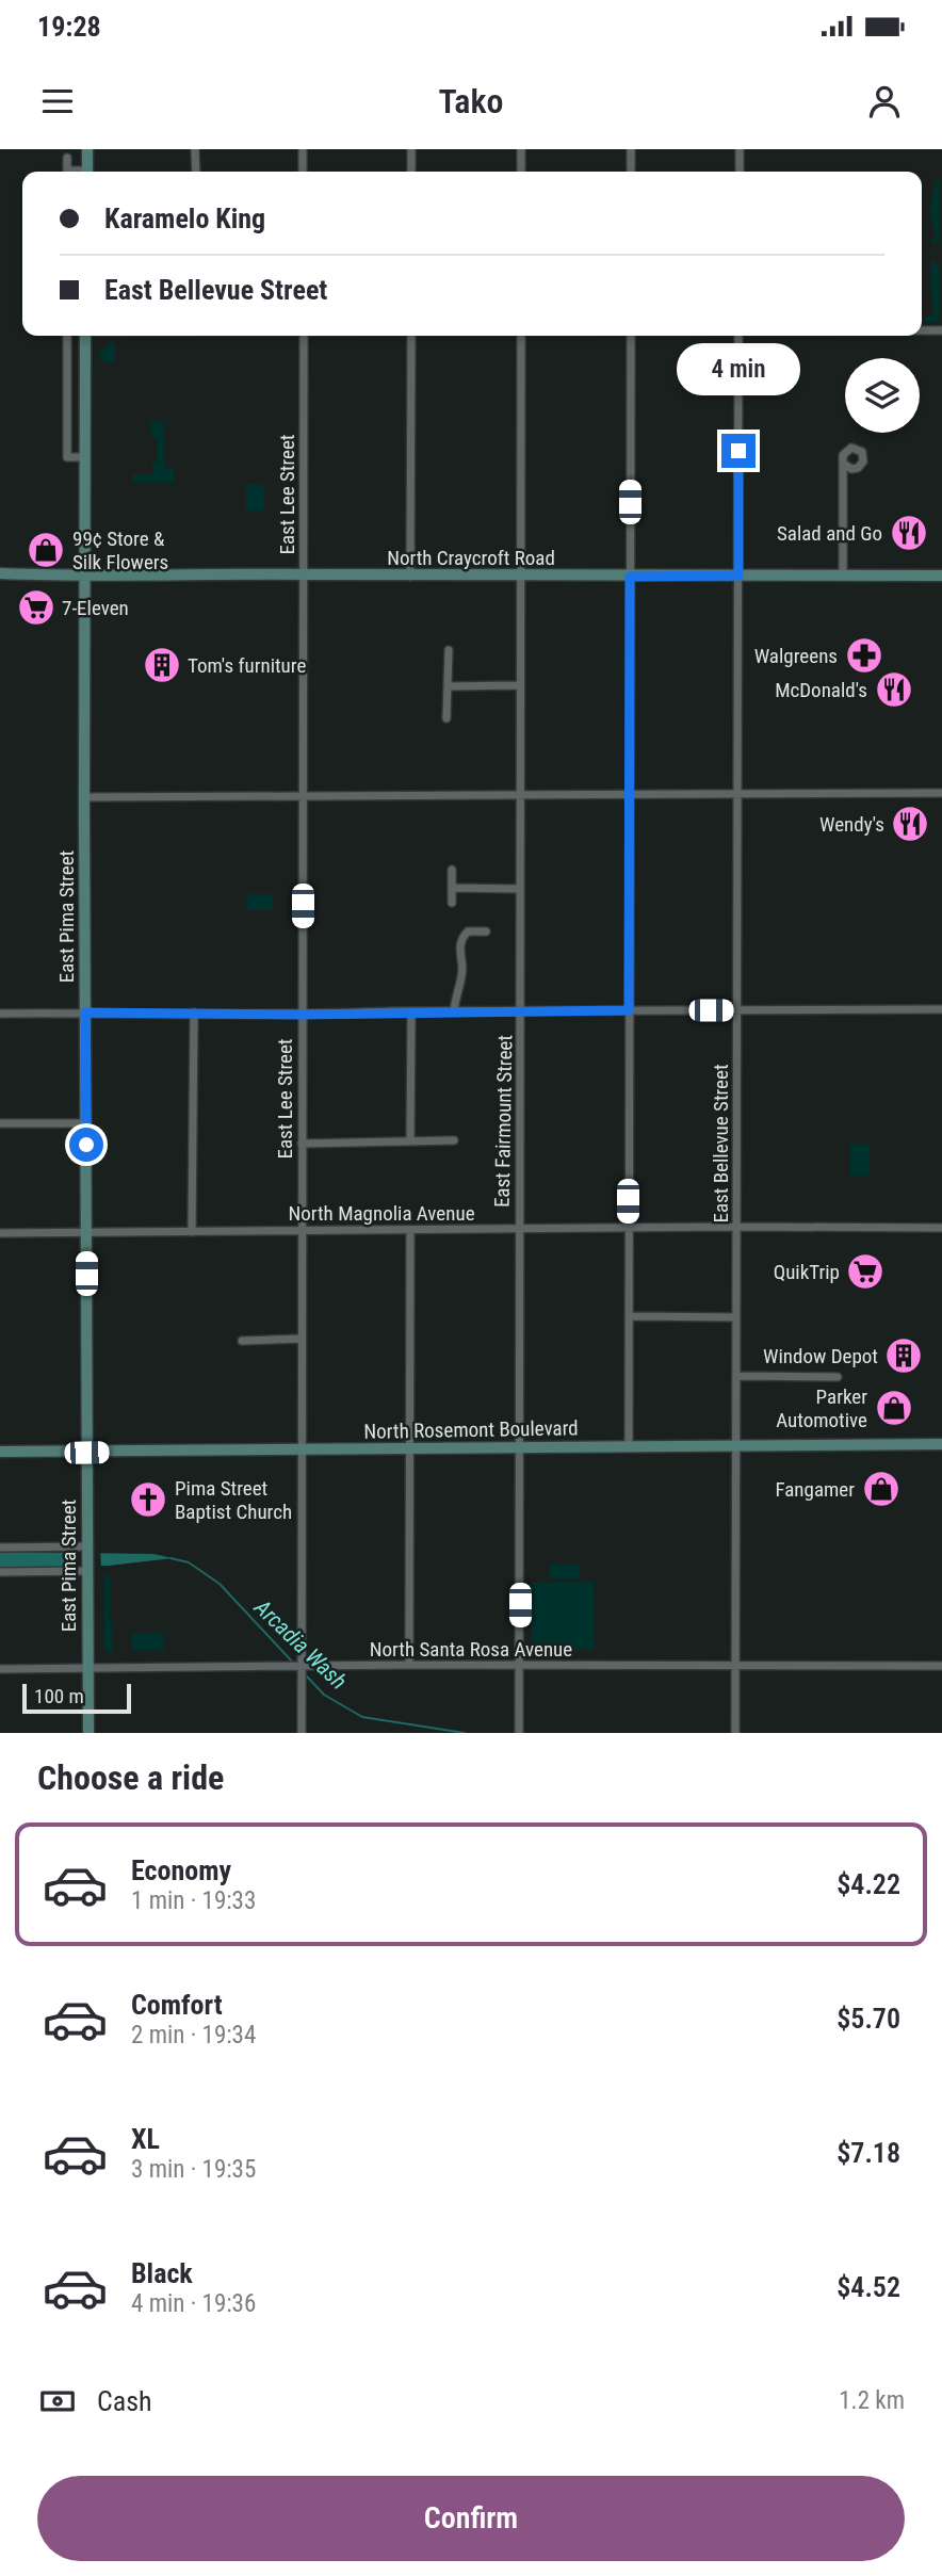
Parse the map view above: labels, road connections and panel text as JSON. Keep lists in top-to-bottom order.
{
  "streets": {
    "street": [
      "East Lee Street",
      "North Craycroft Road",
      "East Pima Street",
      "East Fairmount Street",
      "East Bellevue Street",
      "North Magnolia Avenue",
      "North Rosemont Boulevard",
      "North Santa Rosa Avenue"
    ]
  },
  "crossings": [
    ["East Lee Street", "North Craycroft Road"],
    ["East Lee Street", "North Magnolia Avenue"],
    ["East Lee Street", "North Rosemont Boulevard"],
    ["East Lee Street", "North Santa Rosa Avenue"],
    ["North Craycroft Road", "East Pima Street"],
    ["North Craycroft Road", "East Fairmount Street"],
    ["North Craycroft Road", "East Bellevue Street"],
    ["East Pima Street", "North Magnolia Avenue"],
    ["East Pima Street", "North Rosemont Boulevard"],
    ["East Pima Street", "North Santa Rosa Avenue"],
    ["East Fairmount Street", "North Magnolia Avenue"],
    ["East Fairmount Street", "North Rosemont Boulevard"],
    ["East Fairmount Street", "North Santa Rosa Avenue"],
    ["East Bellevue Street", "North Magnolia Avenue"],
    ["East Bellevue Street", "North Rosemont Boulevard"],
    ["East Bellevue Street", "North Santa Rosa Avenue"]
  ],
  "water": ["Arcadia Wash"],
  "places": {
    "restaurant": ["Salad and Go", "McDonald's", "Wendy's"],
    "shop": ["99¢ Store & Silk Flowers", "Parker Automotive", "Fangamer"],
    "supermarket": ["7-Eleven", "QuikTrip"],
    "pharmacy": ["Walgreens"],
    "building": ["Tom's furniture", "Window Depot"],
    "church": ["Pima Street Baptist Church"]
  },
  "scale_bar": "100 m",
  "page": {
    "status": "19:28",
    "header": "Tako",
    "banner": ["Karamelo King", "East Bellevue Street"],
    "bubble": "4 min",
    "scale": "100 m",
    "heading": "Choose a ride",
    "list": [
      {
        "name": "Economy",
        "note": "1 min · 19:33",
        "value": "$4.22"
      },
      {
        "name": "Comfort",
        "note": "2 min · 19:34",
        "value": "$5.70"
      },
      {
        "name": "XL",
        "note": "3 min · 19:35",
        "value": "$7.18"
      },
      {
        "name": "Black",
        "note": "4 min · 19:36",
        "value": "$4.52"
      }
    ],
    "pay": ["Cash", "1.2 km"],
    "buttons": "Confirm"
  }
}
